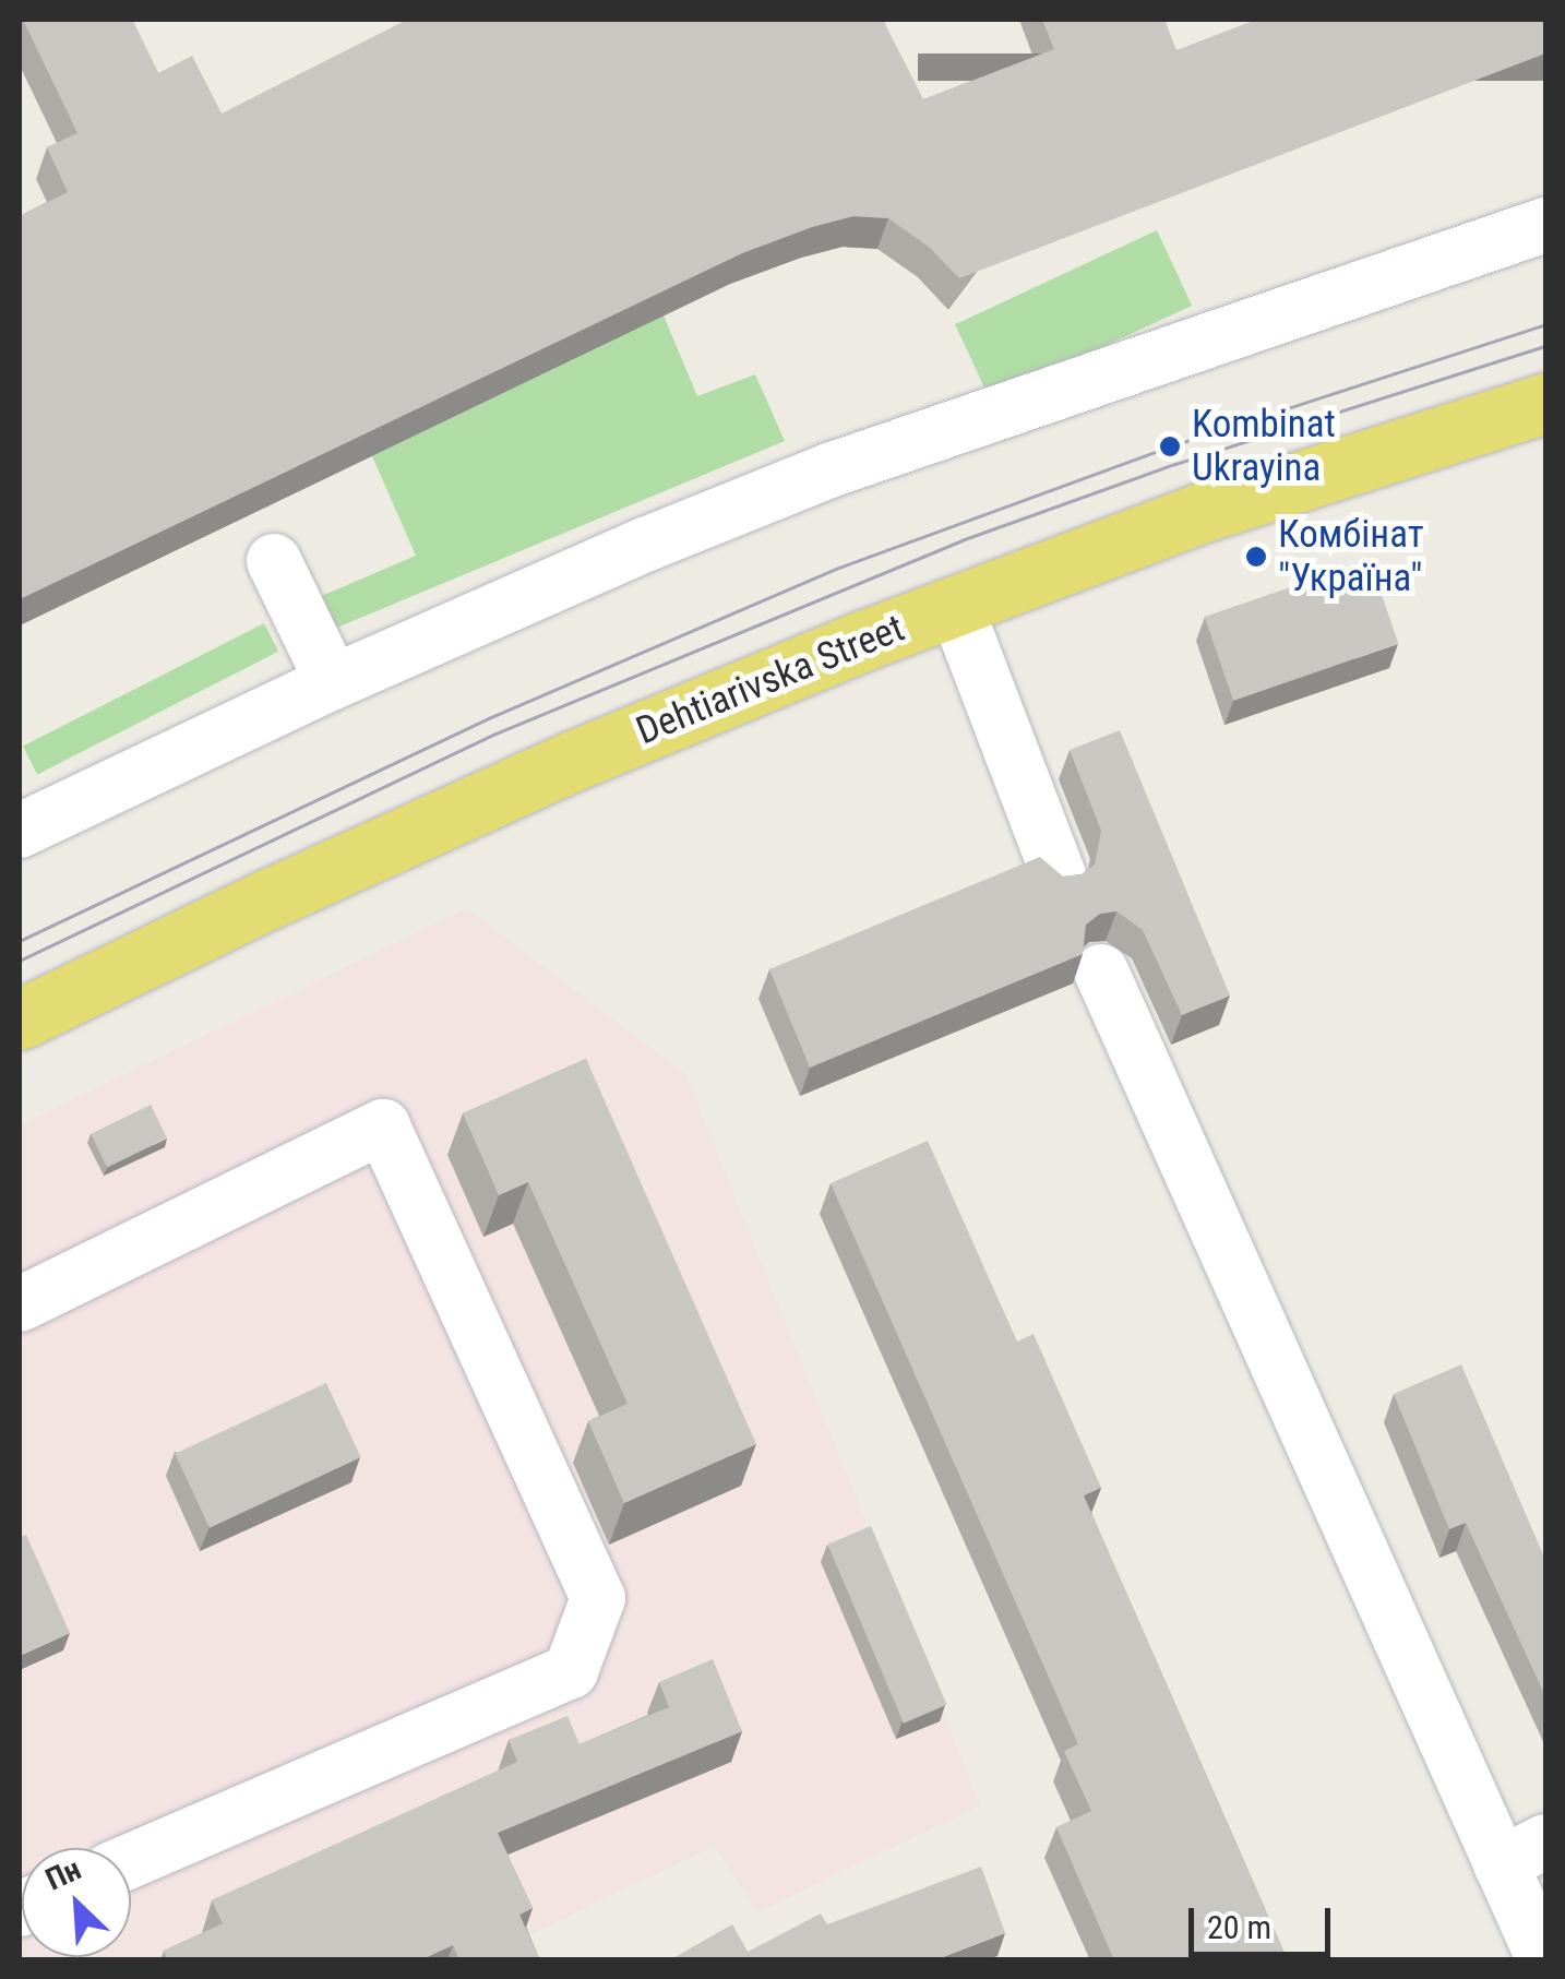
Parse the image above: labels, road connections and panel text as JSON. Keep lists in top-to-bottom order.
{
  "streets": {
    "main road": ["Dehtiarivska Street"]
  },
  "places": ["Kombinat Ukrayina", "Комбінат \"Україна\""],
  "scale_bar": "20 m",
  "north": "top left"
}
